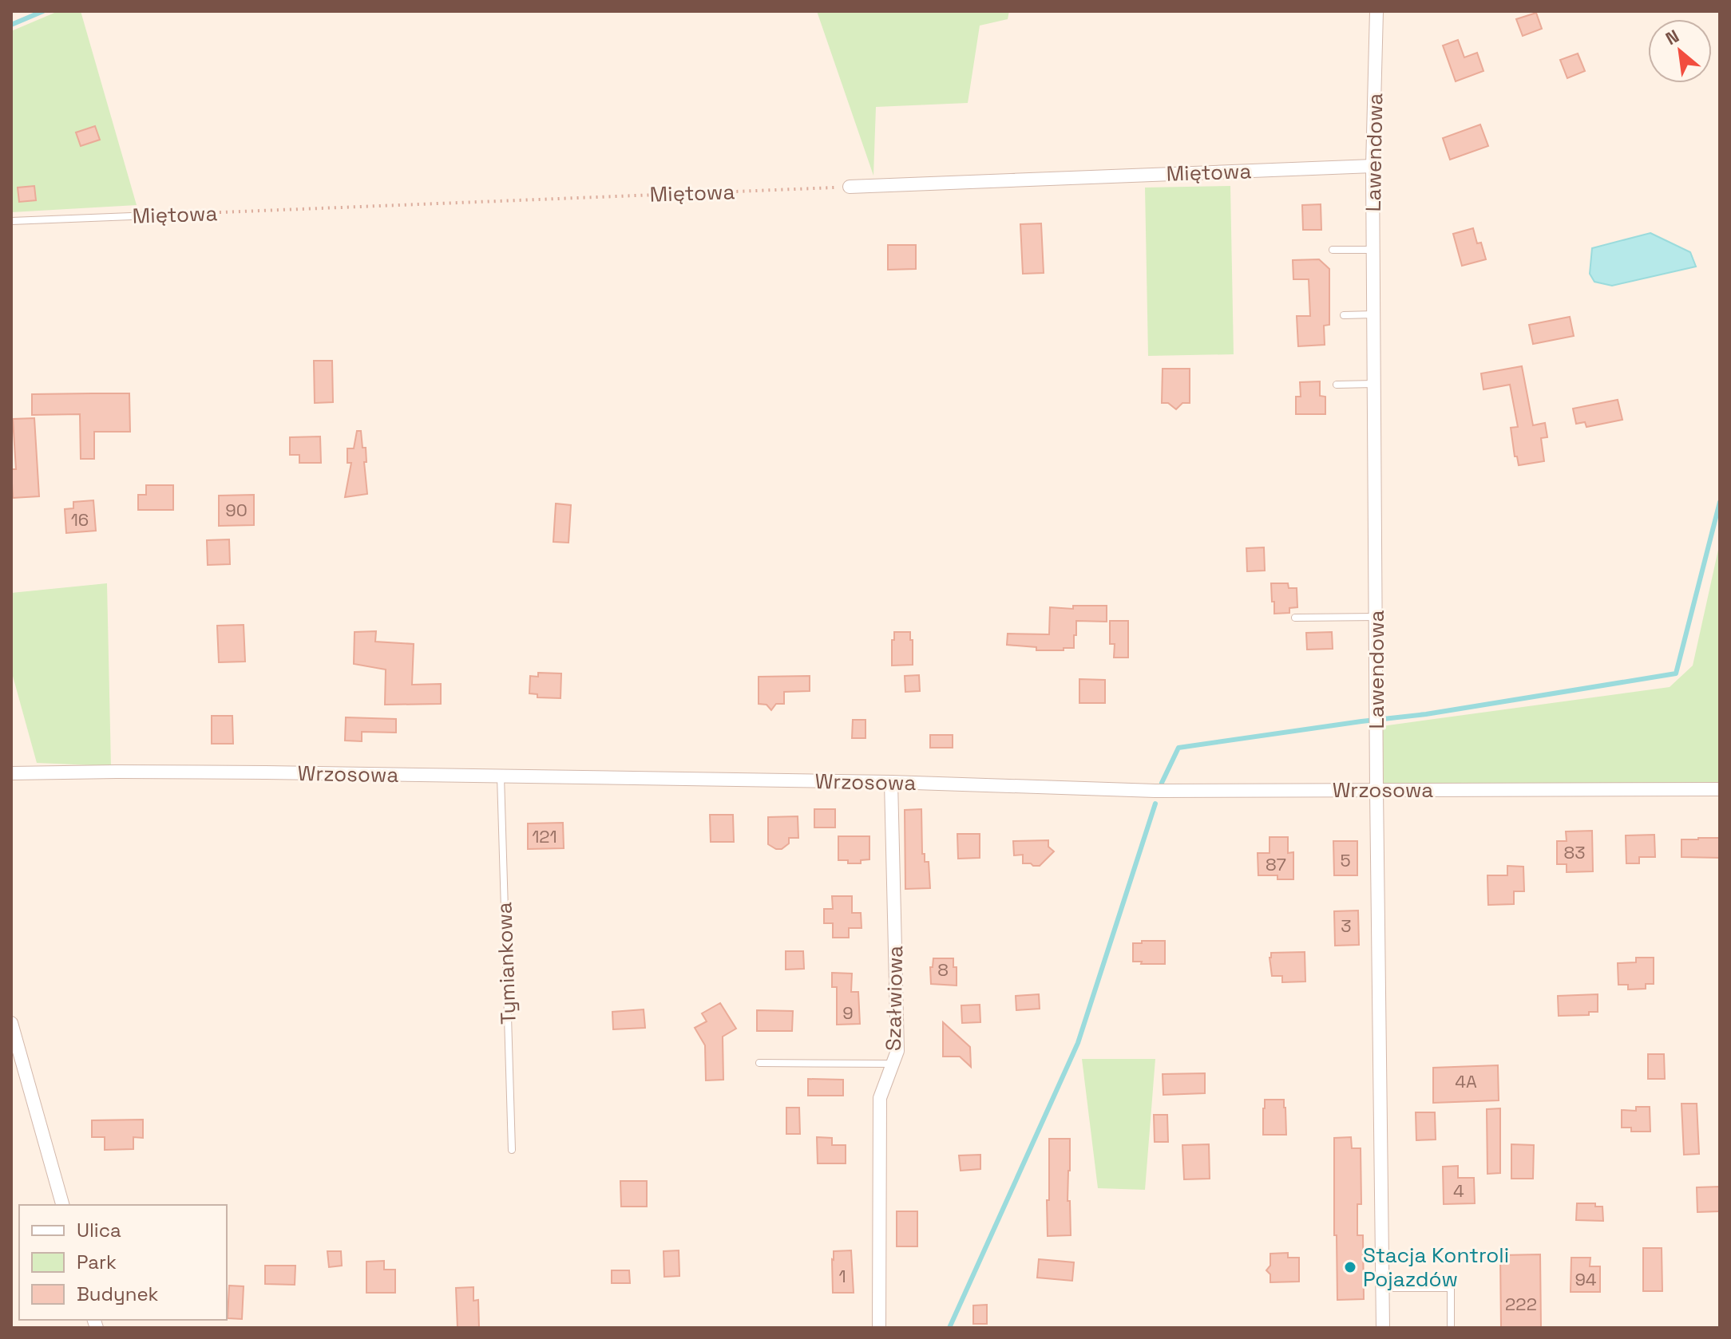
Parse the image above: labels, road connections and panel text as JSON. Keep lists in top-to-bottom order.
{
  "streets": {
    "street": [
      "Lawendowa",
      "Miętowa",
      "Wrzosowa",
      "Szałwiowa"
    ],
    "lane": ["Tymiankowa"]
  },
  "crossings": [
    ["Lawendowa", "Miętowa"],
    ["Lawendowa", "Wrzosowa"],
    ["Wrzosowa", "Tymiankowa"],
    ["Wrzosowa", "Szałwiowa"]
  ],
  "places": ["Stacja Kontroli Pojazdów"],
  "house_numbers": [
    "90",
    "16",
    "121",
    "83",
    "5",
    "87",
    "3",
    "8",
    "9",
    "4A",
    "4",
    "1",
    "94",
    "222"
  ],
  "legend": ["Ulica", "Park", "Budynek"],
  "north": "top left"
}
